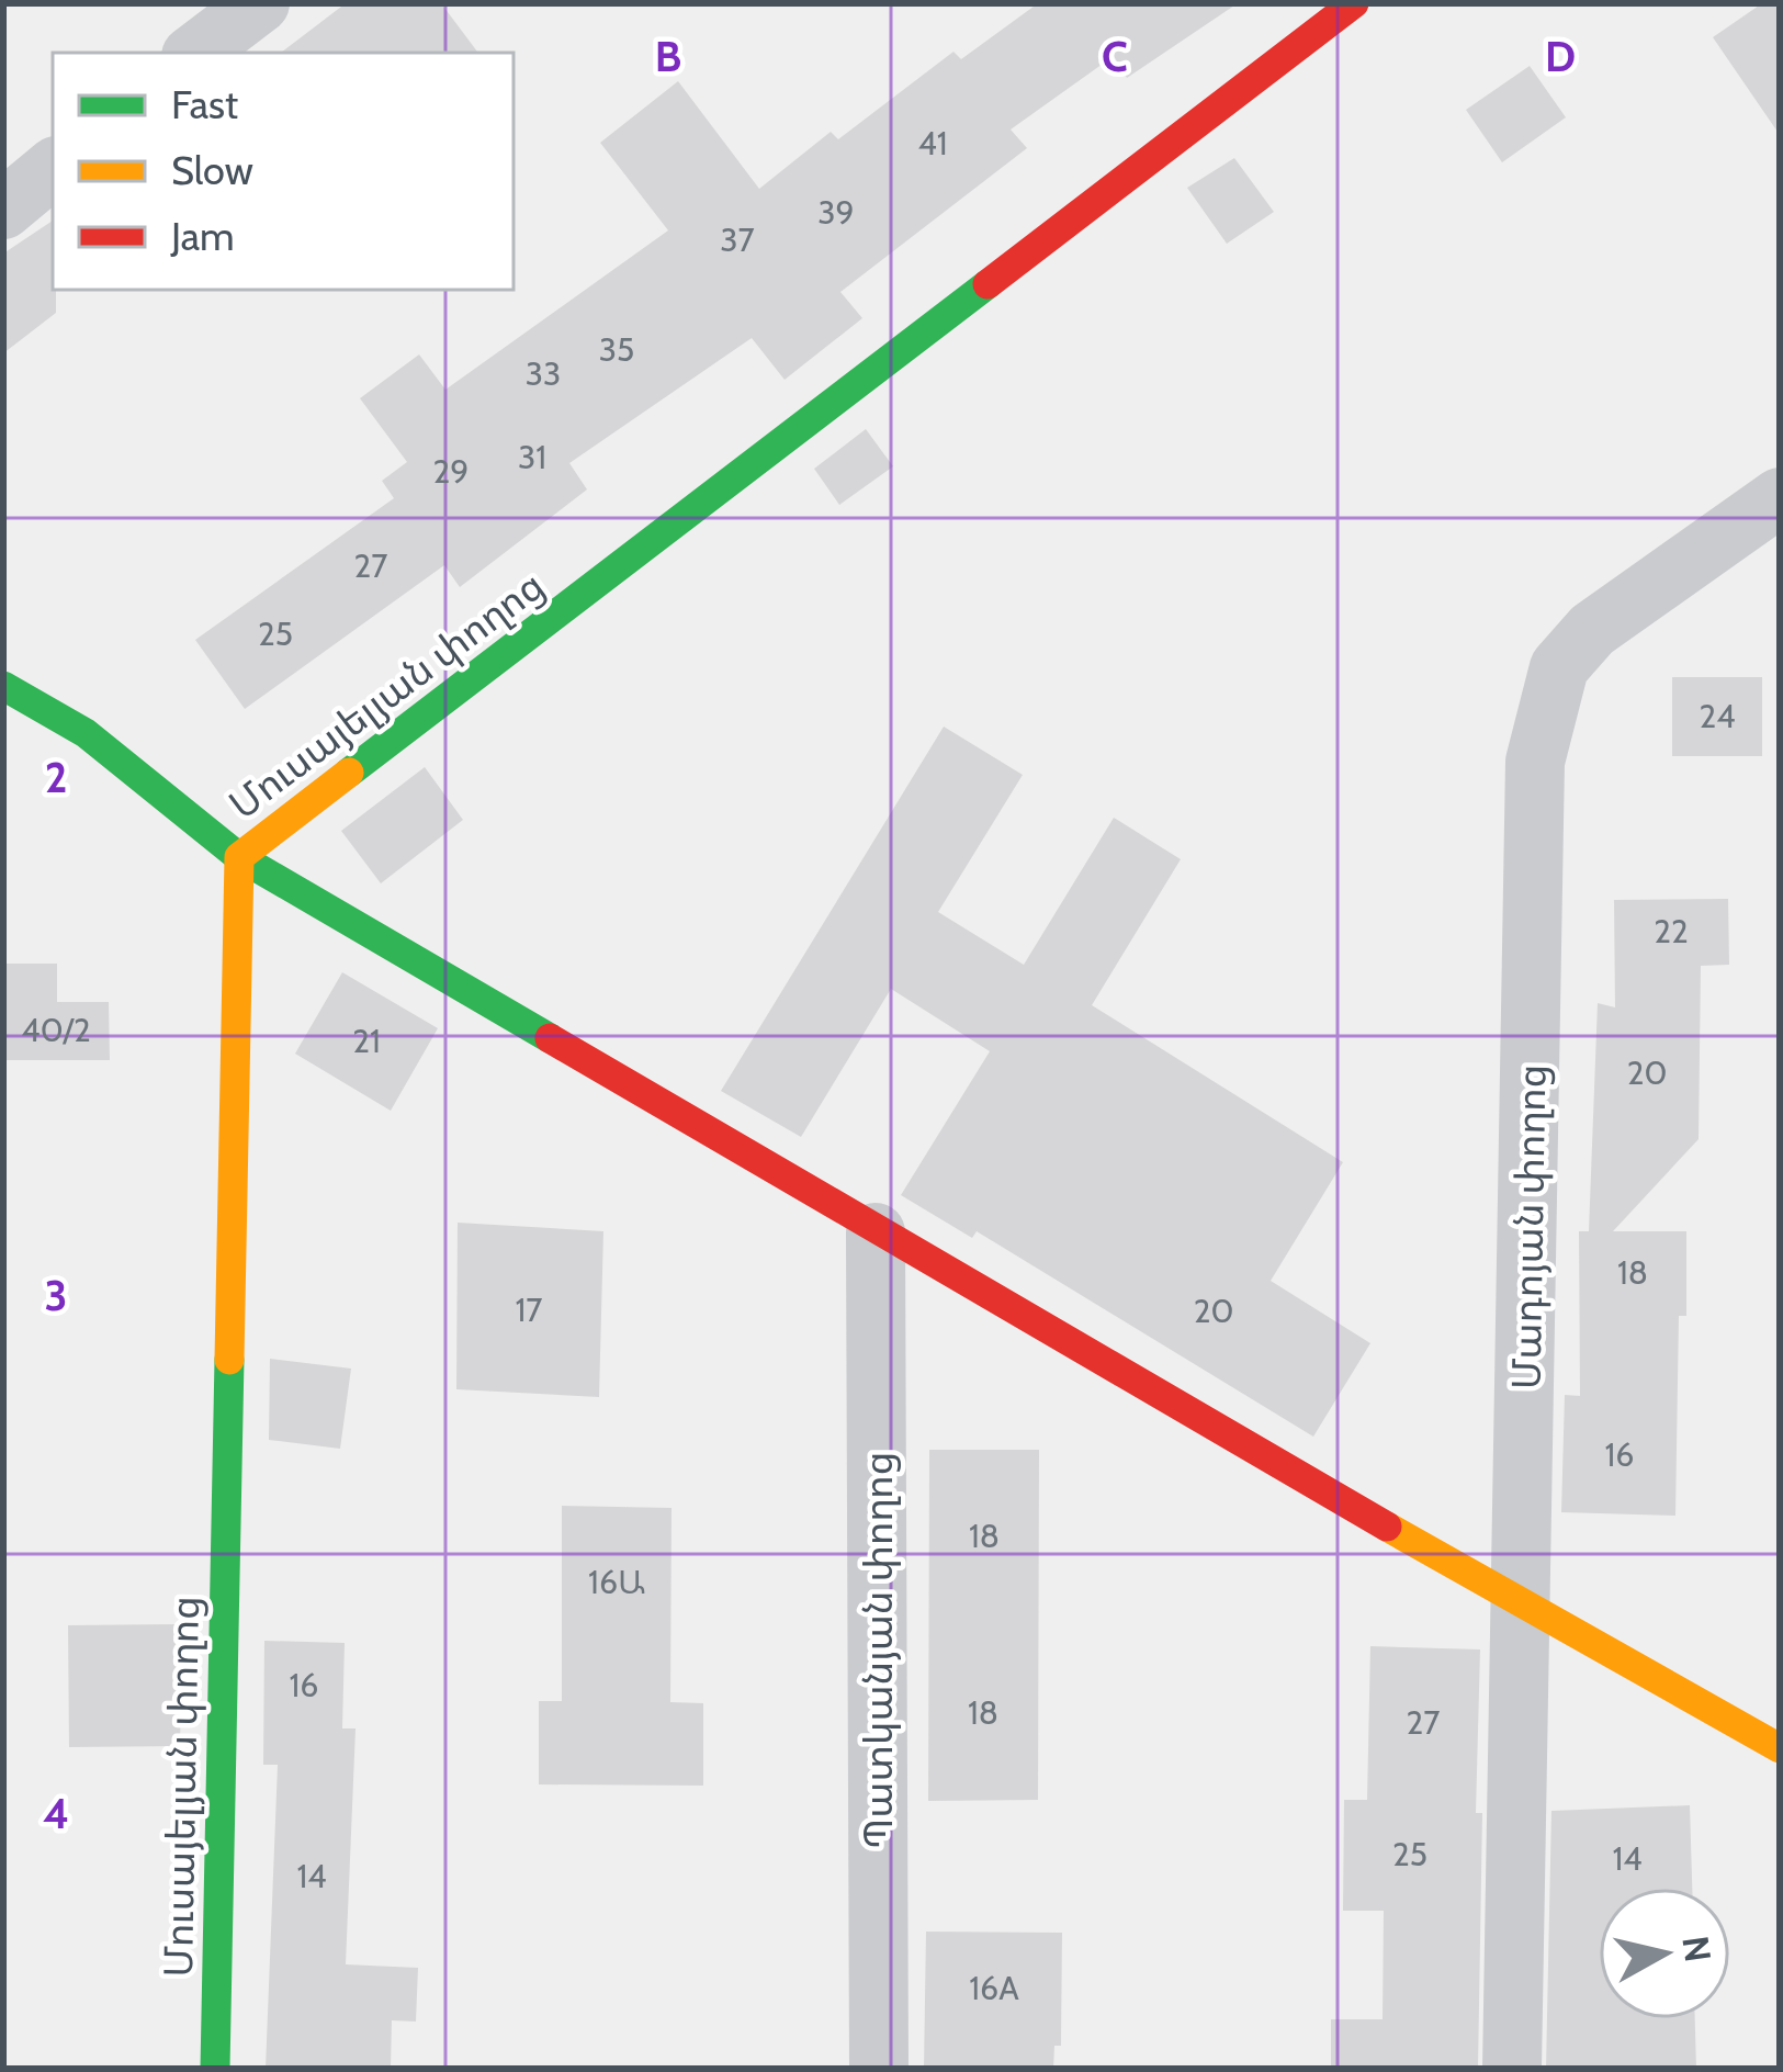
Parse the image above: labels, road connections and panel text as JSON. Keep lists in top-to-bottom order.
{
  "streets": {
    "street": ["Մուսայելյան փողոց", "Մադոյան փողոց", "Պատկանյան փողոց"]
  },
  "house_numbers": [
    "41",
    "39",
    "37",
    "35",
    "33",
    "31",
    "29",
    "27",
    "25",
    "24",
    "22",
    "40/2",
    "21",
    "20",
    "18",
    "17",
    "20",
    "16",
    "18",
    "16Ա",
    "16",
    "18",
    "27",
    "25",
    "14",
    "14",
    "16A"
  ],
  "legend": ["Fast", "Slow", "Jam"],
  "north": "right",
  "grid": {
    "columns": ["B", "C", "D"],
    "rows": ["2", "3", "4"]
  }
}
